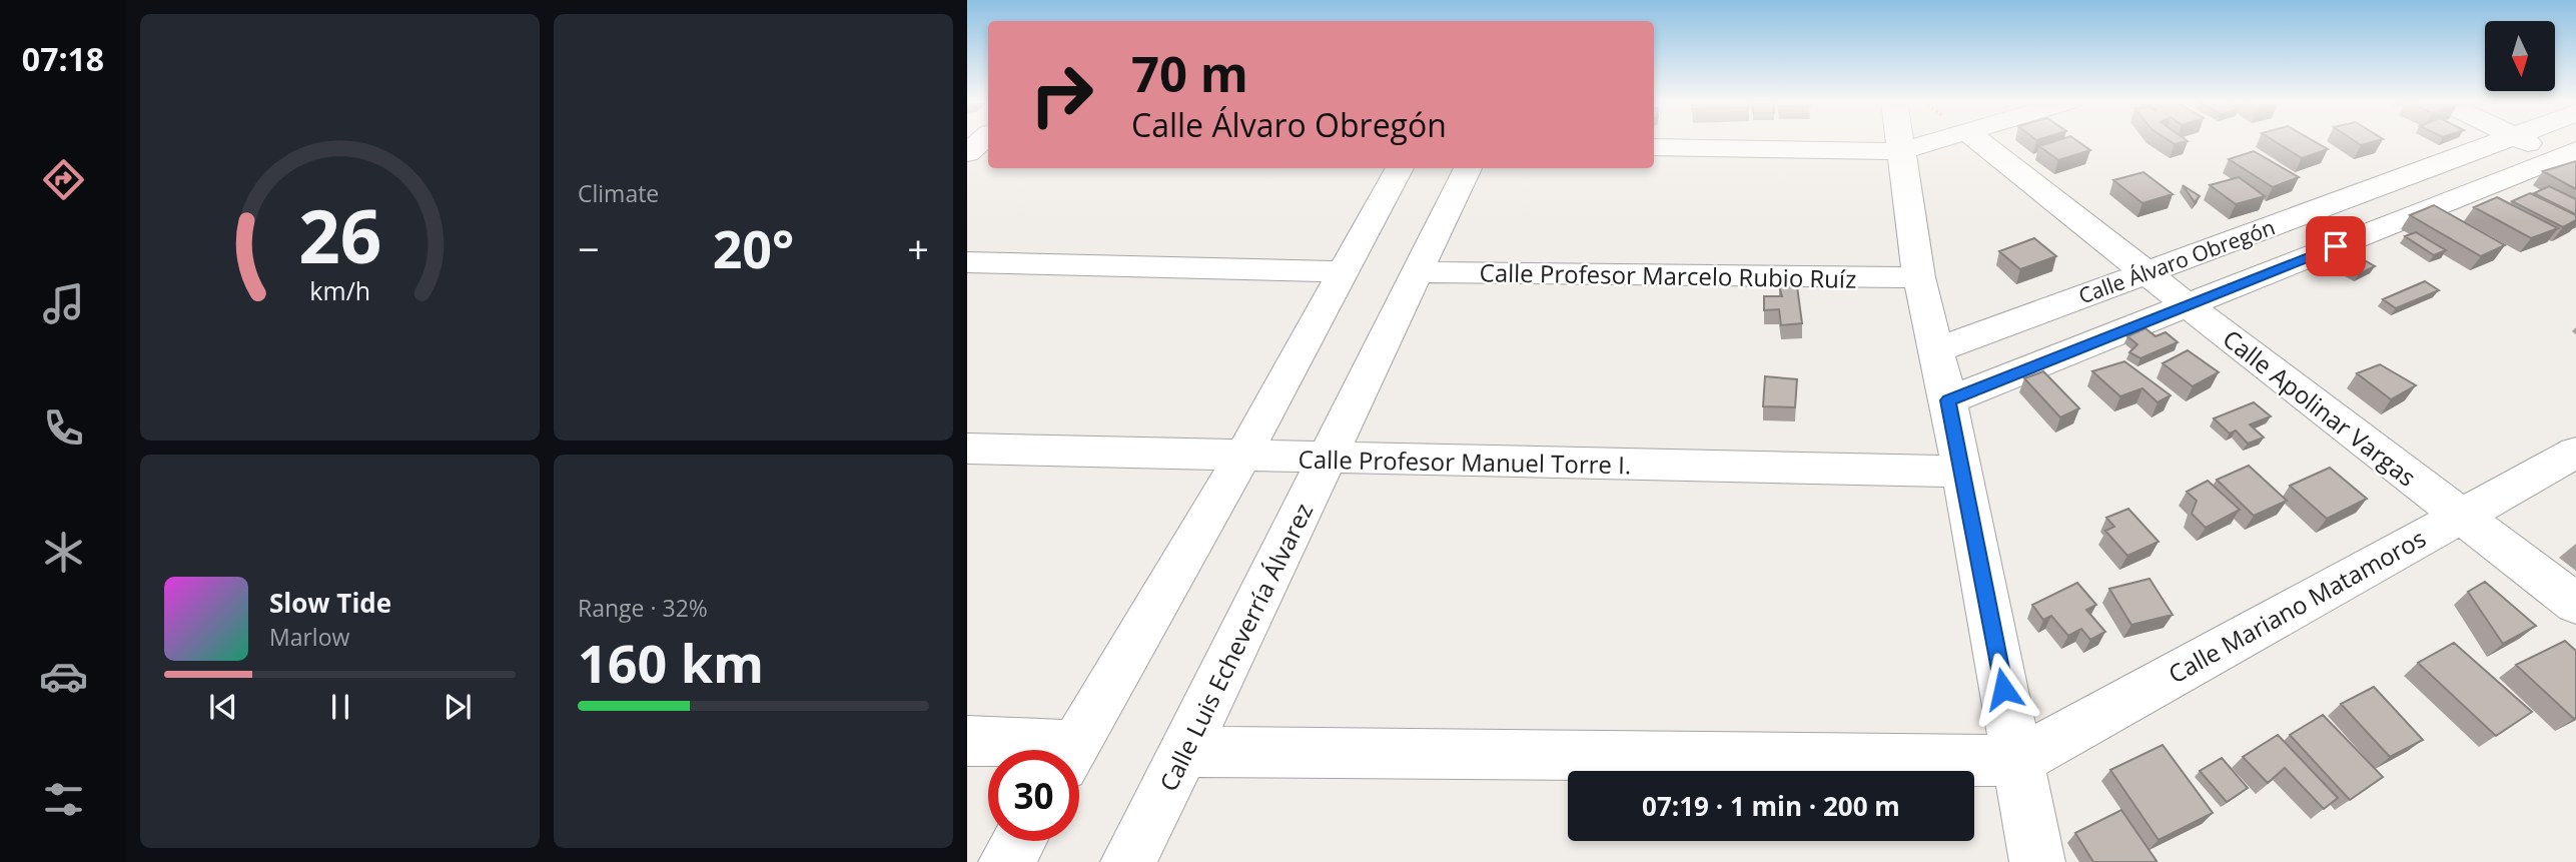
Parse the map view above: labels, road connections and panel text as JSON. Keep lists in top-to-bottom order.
{
  "streets": {
    "street": [
      "Calle Álvaro Obregón",
      "Calle Profesor Marcelo Rubio Ruíz",
      "Calle Apolinar Vargas",
      "Calle Profesor Manuel Torre I.",
      "Calle Mariano Matamoros",
      "Calle Luis Echeverría Álvarez"
    ]
  },
  "crossings": [
    ["Calle Álvaro Obregón", "Calle Apolinar Vargas"],
    ["Calle Profesor Marcelo Rubio Ruíz", "Calle Luis Echeverría Álvarez"],
    ["Calle Apolinar Vargas", "Calle Mariano Matamoros"],
    ["Calle Profesor Manuel Torre I.", "Calle Luis Echeverría Álvarez"]
  ],
  "north": "bottom",
  "page": {
    "tabs": "07:18",
    "tile": [
      "Climate",
      ["Range · 32%", "160 km"]
    ],
    "turn": ["70 m", "Calle Álvaro Obregón"],
    "heat": ["−", "20°", "+"],
    "song": ["Slow Tide", "Marlow"],
    "limit": "30",
    "trip": "07:19 · 1 min · 200 m",
    "gauge": ["26", "km/h"]
  }
}
